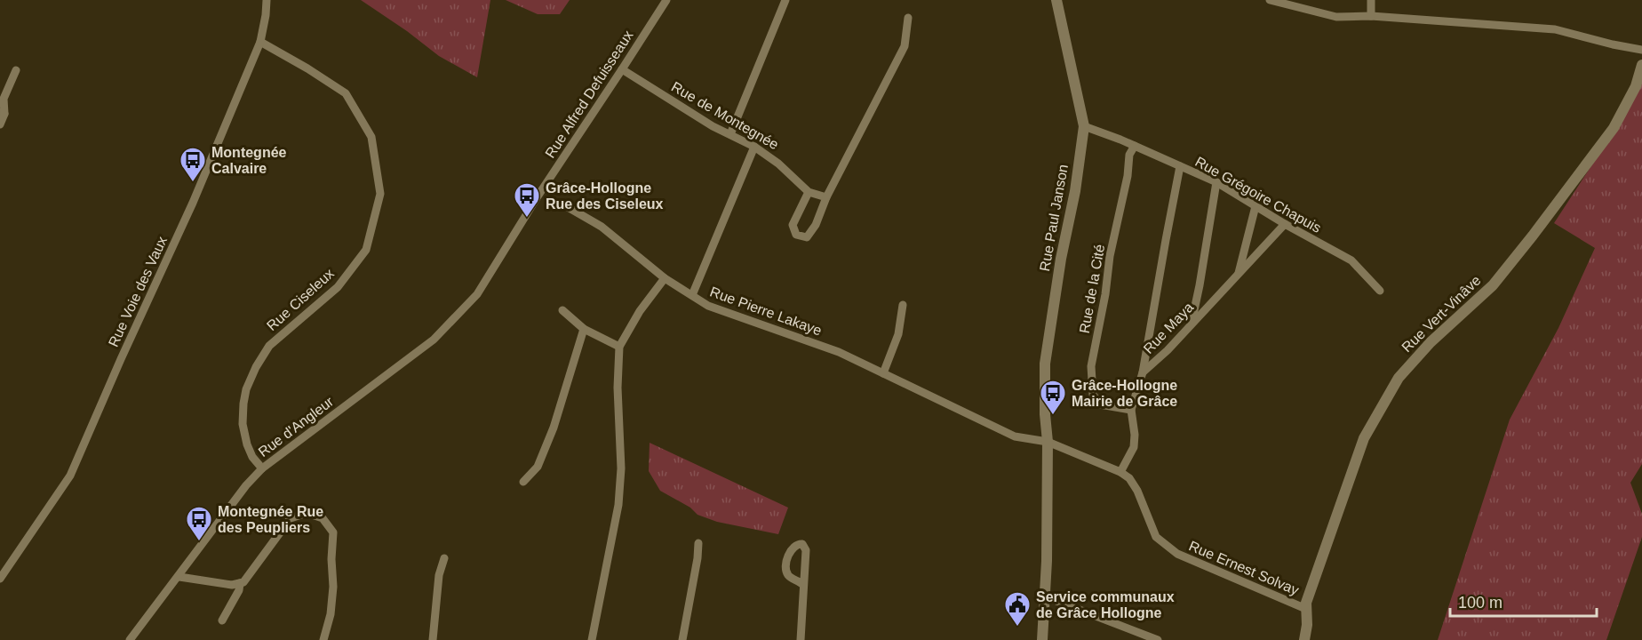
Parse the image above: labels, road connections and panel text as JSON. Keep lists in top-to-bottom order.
{
  "streets": {
    "street": [
      "Rue Alfred Defuisseaux",
      "Rue de Montegnée",
      "Rue Grégoire Chapuis",
      "Rue Paul Janson",
      "Rue de la Cité",
      "Rue Voie des Vaux",
      "Rue Ciseleux",
      "Rue Pierre Lakaye",
      "Rue Vert-Vinâve",
      "Rue Maya",
      "Rue d'Angleur",
      "Rue Ernest Solvay"
    ]
  },
  "crossings": [
    ["Rue Alfred Defuisseaux", "Rue de Montegnée"],
    ["Rue Alfred Defuisseaux", "Rue d'Angleur"],
    ["Rue Grégoire Chapuis", "Rue Paul Janson"],
    ["Rue Grégoire Chapuis", "Rue de la Cité"],
    ["Rue Grégoire Chapuis", "Rue Maya"],
    ["Rue Paul Janson", "Rue Pierre Lakaye"],
    ["Rue de la Cité", "Rue Maya"],
    ["Rue Voie des Vaux", "Rue Ciseleux"],
    ["Rue Ciseleux", "Rue d'Angleur"],
    ["Rue Pierre Lakaye", "Rue Maya"],
    ["Rue Pierre Lakaye", "Rue Ernest Solvay"],
    ["Rue Vert-Vinâve", "Rue Ernest Solvay"],
    ["Rue Maya", "Rue Ernest Solvay"]
  ],
  "places": {
    "bus stop": [
      "Montegnée Calvaire",
      "Grâce-Hollogne Rue des Ciseleux",
      "Grâce-Hollogne Mairie de Grâce",
      "Montegnée Rue des Peupliers"
    ],
    "public building": ["Service communaux de Grâce Hollogne"]
  },
  "scale_bar": "100 m"
}
